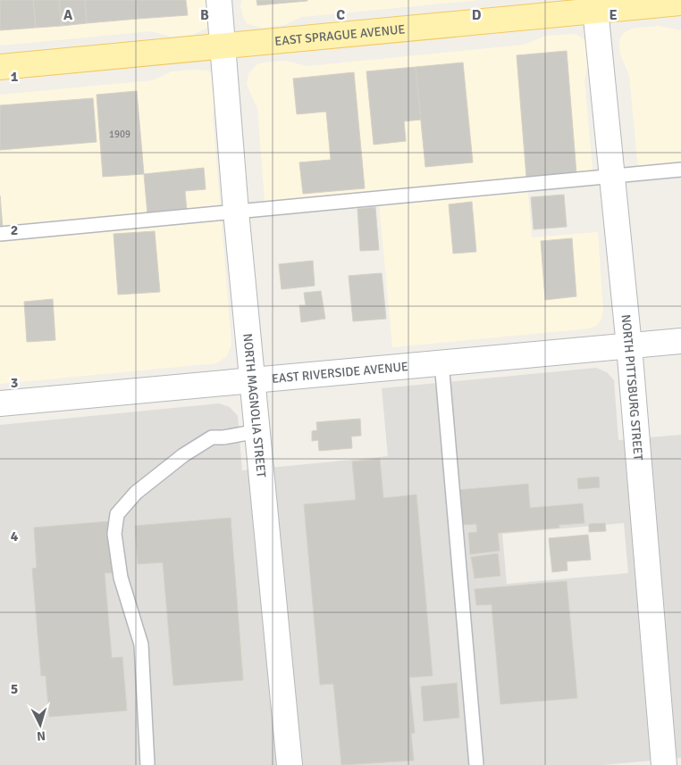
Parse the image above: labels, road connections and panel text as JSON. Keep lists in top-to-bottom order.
{
  "streets": {
    "main road": ["EAST SPRAGUE AVENUE"],
    "street": ["EAST RIVERSIDE AVENUE", "NORTH PITTSBURG STREET", "NORTH MAGNOLIA STREET"]
  },
  "crossings": [
    ["EAST SPRAGUE AVENUE", "NORTH PITTSBURG STREET"],
    ["EAST SPRAGUE AVENUE", "NORTH MAGNOLIA STREET"],
    ["EAST RIVERSIDE AVENUE", "NORTH PITTSBURG STREET"],
    ["EAST RIVERSIDE AVENUE", "NORTH MAGNOLIA STREET"]
  ],
  "house_numbers": ["1909"],
  "north": "bottom",
  "grid": {
    "columns": [
      "A",
      "B",
      "C",
      "D",
      "E"
    ],
    "rows": [
      "1",
      "2",
      "3",
      "4",
      "5"
    ]
  }
}
